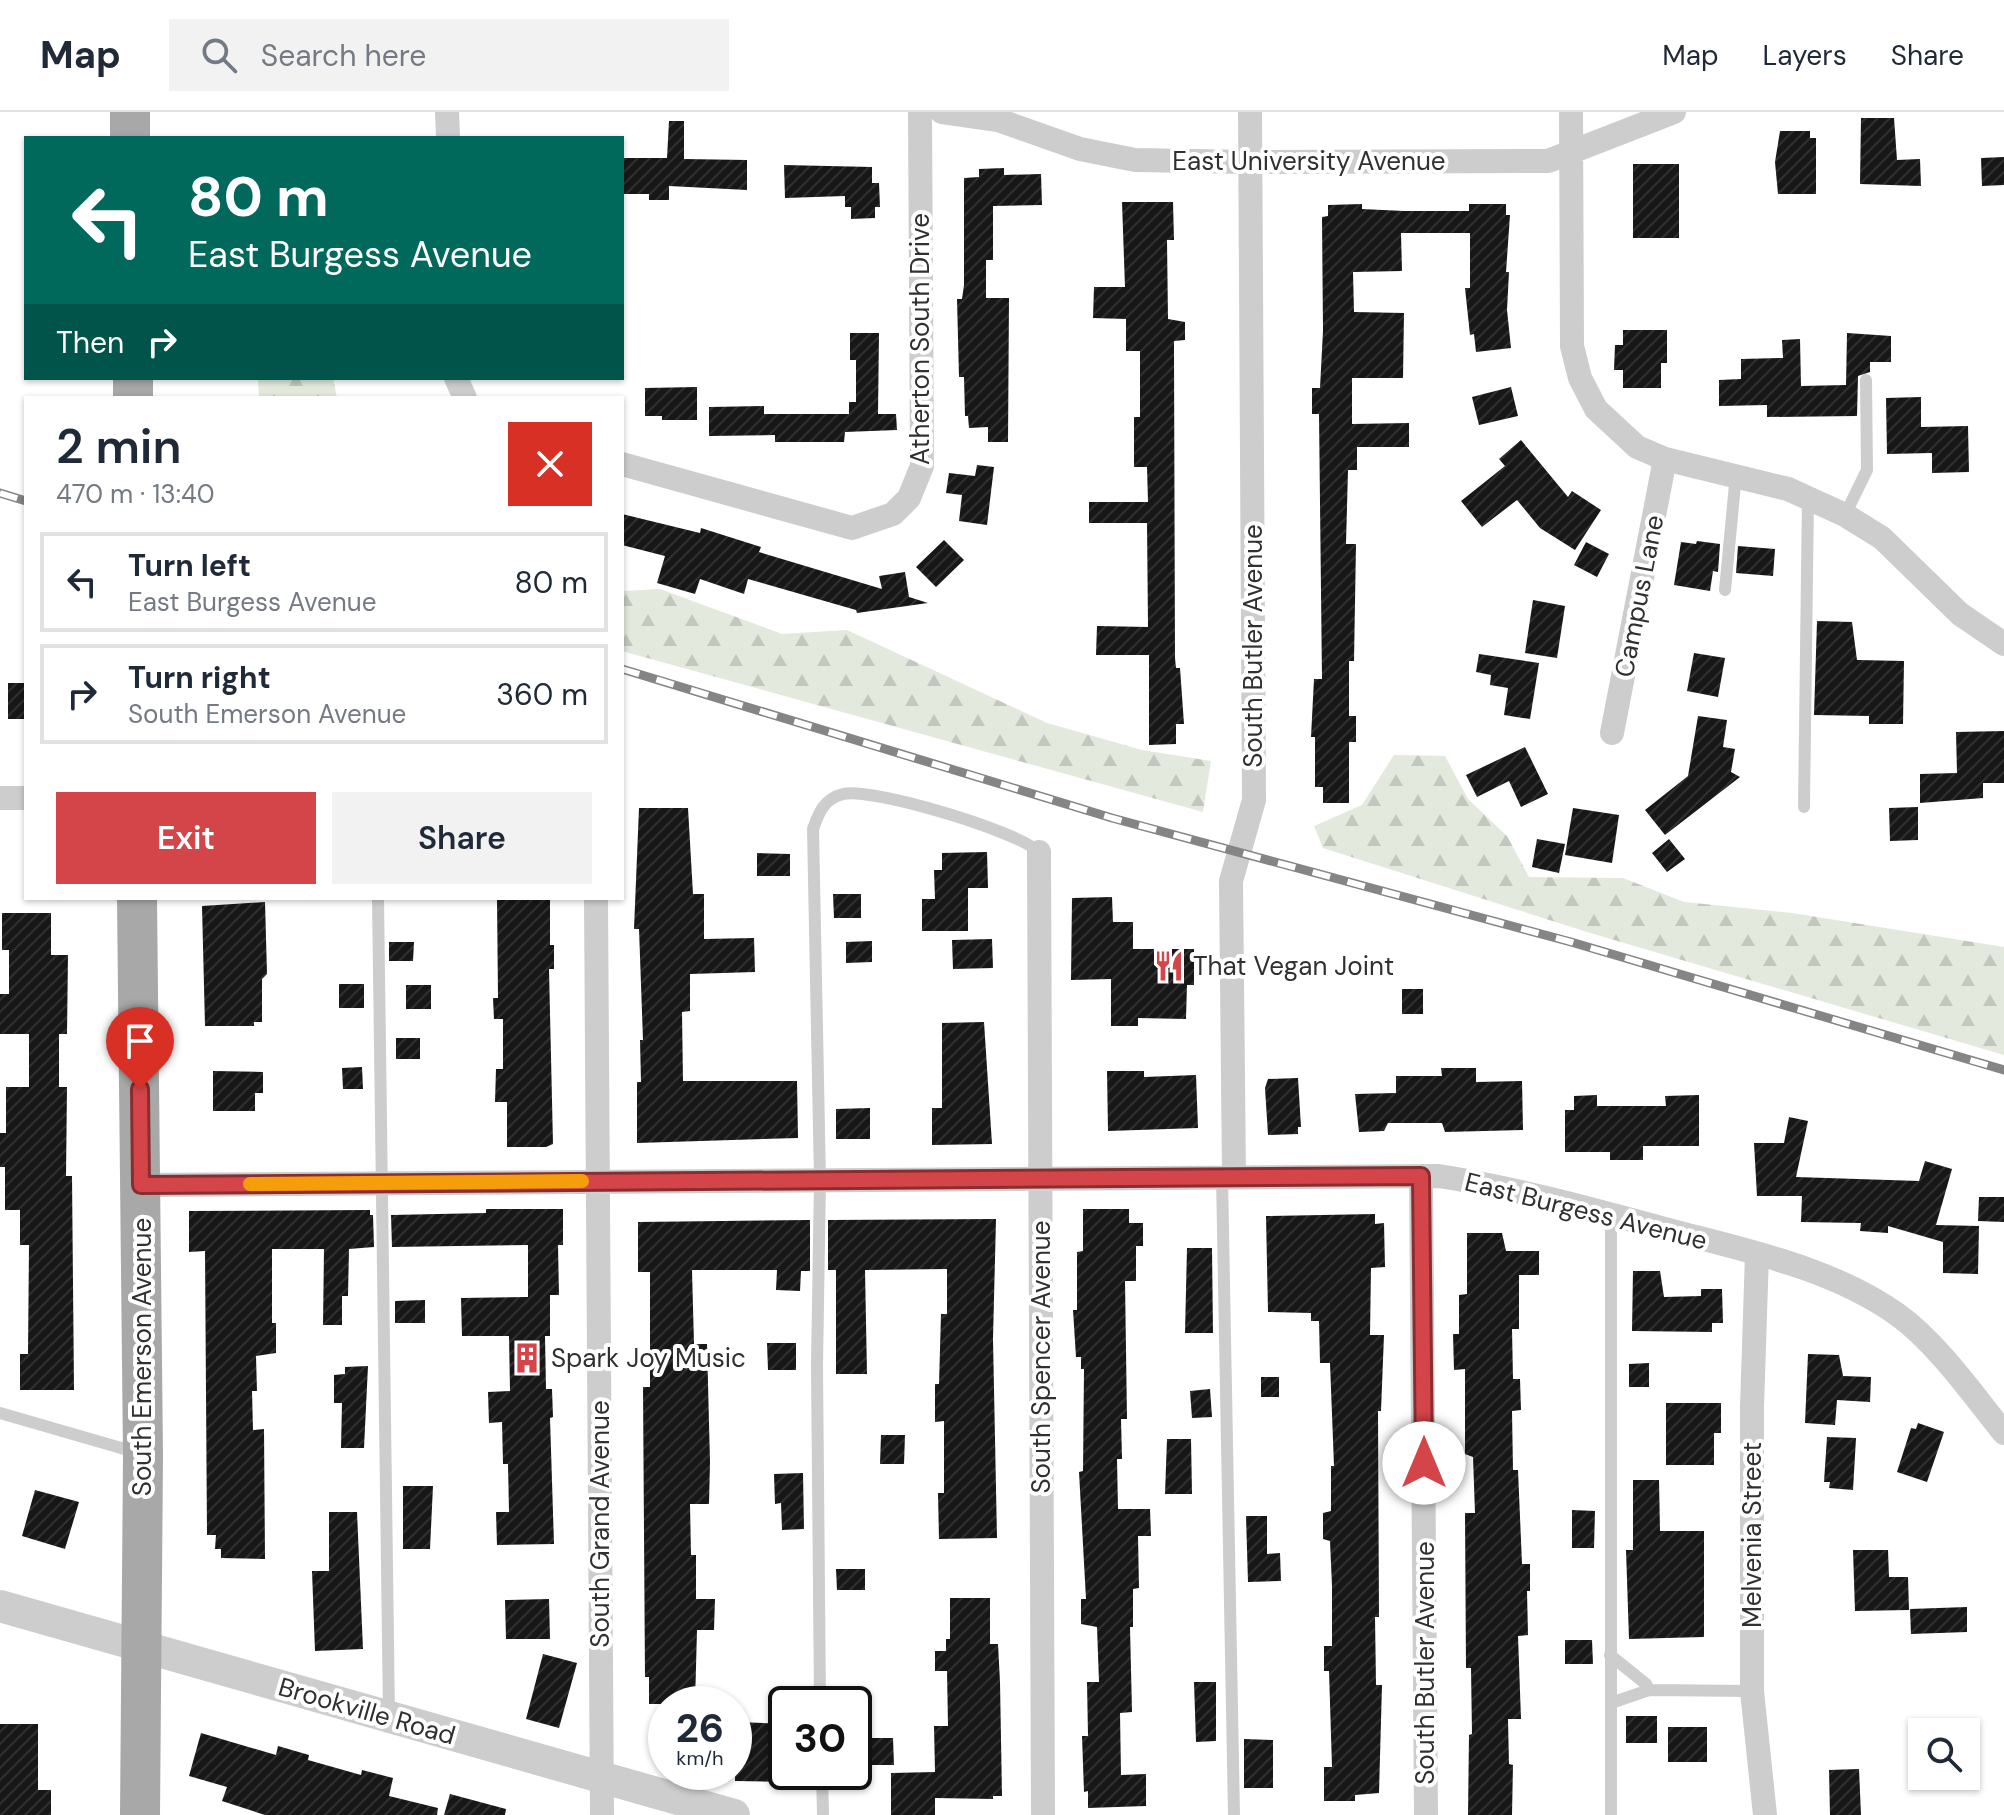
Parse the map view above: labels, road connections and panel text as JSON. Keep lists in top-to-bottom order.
{
  "streets": {
    "main road": ["South Emerson Avenue"],
    "street": [
      "East University Avenue",
      "Atherton South Drive",
      "Campus Lane",
      "South Butler Avenue",
      "East Burgess Avenue",
      "South Spencer Avenue",
      "South Grand Avenue",
      "Melvenia Street",
      "Brookville Road"
    ]
  },
  "crossings": [
    ["East University Avenue", "South Butler Avenue"],
    ["South Butler Avenue", "East Burgess Avenue"],
    ["East Burgess Avenue", "South Emerson Avenue"],
    ["East Burgess Avenue", "South Spencer Avenue"],
    ["East Burgess Avenue", "South Grand Avenue"],
    ["East Burgess Avenue", "Melvenia Street"],
    ["South Emerson Avenue", "Brookville Road"],
    ["South Grand Avenue", "Brookville Road"]
  ],
  "places": {
    "restaurant": ["That Vegan Joint"],
    "building": ["Spark Joy Music"]
  },
  "page": {
    "header": "Map",
    "search": "Search here",
    "nav": ["Map", "Layers", "Share"],
    "turn": ["80 m", "East Burgess Avenue"],
    "then": "Then",
    "heading": ["2 min", "470 m · 13:40"],
    "list": [
      {
        "name": "Turn left",
        "note": "East Burgess Avenue",
        "value": "80 m"
      },
      {
        "name": "Turn right",
        "note": "South Emerson Avenue",
        "value": "360 m"
      }
    ],
    "buttons": ["Exit", "Share"],
    "speed": "26 km/h",
    "limit": "30"
  }
}
